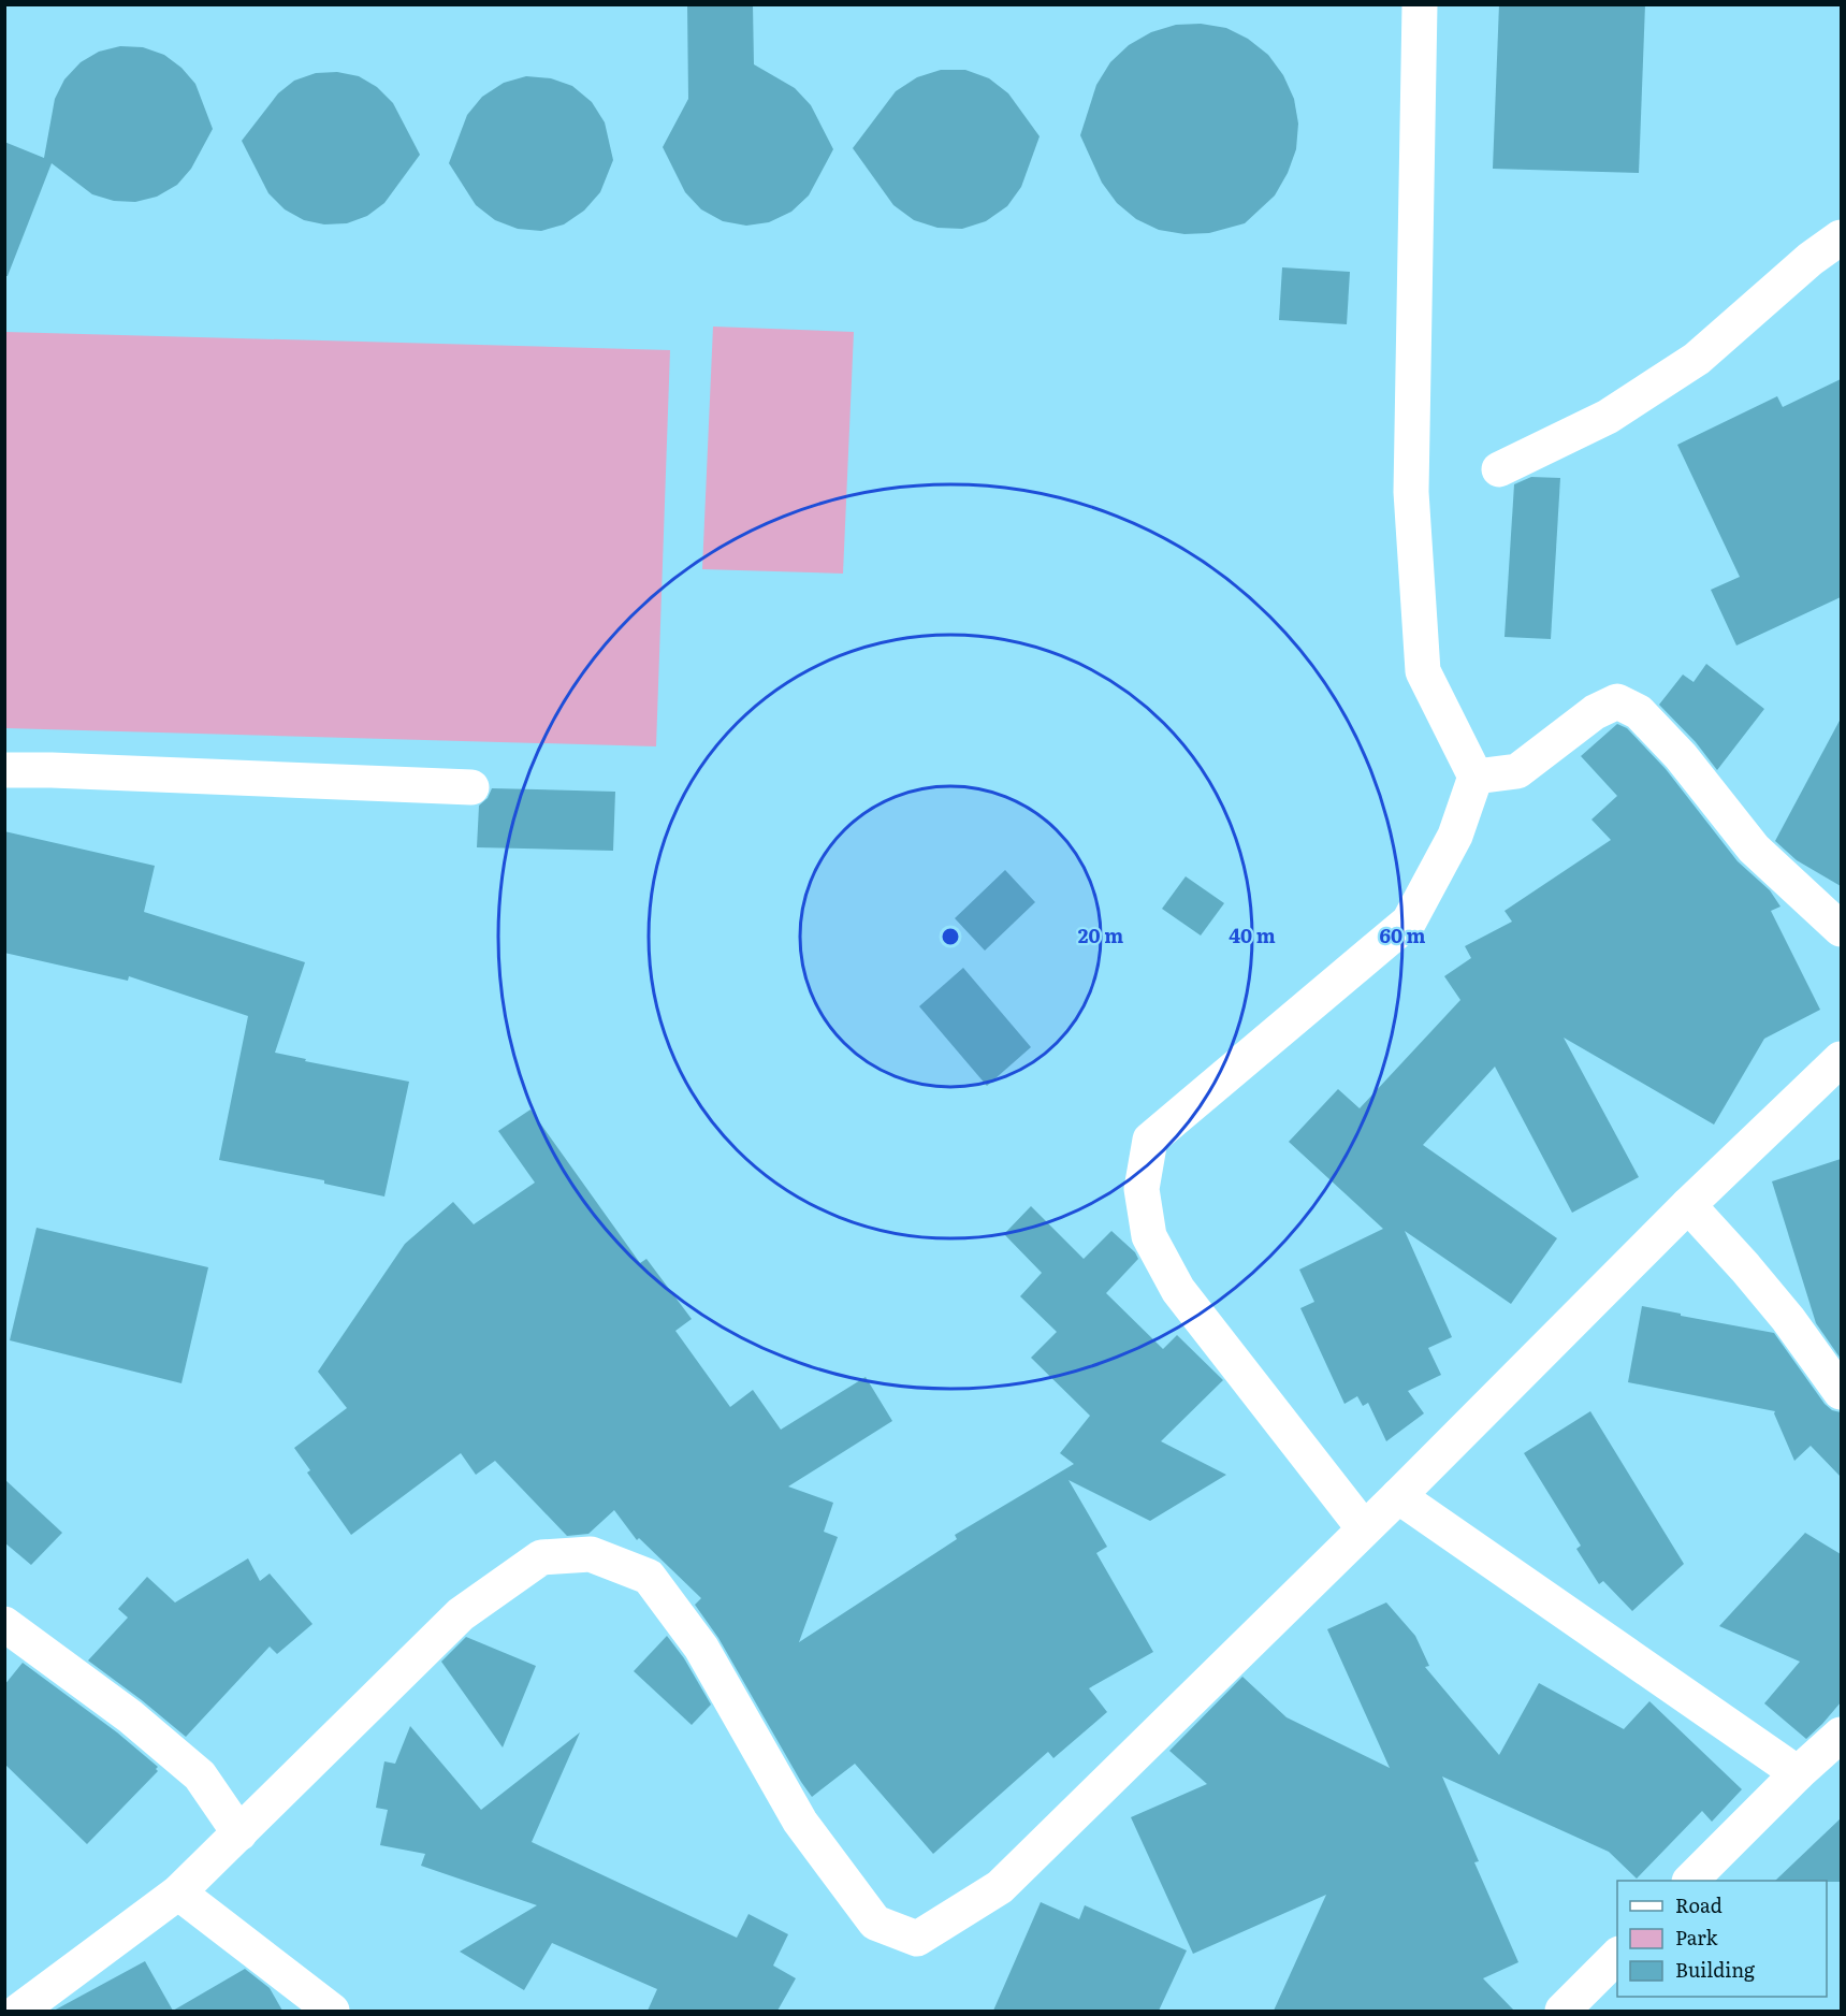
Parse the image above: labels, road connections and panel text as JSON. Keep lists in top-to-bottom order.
{
  "legend": ["Road", "Park", "Building"],
  "rings": ["20 m", "40 m", "60 m"]
}
